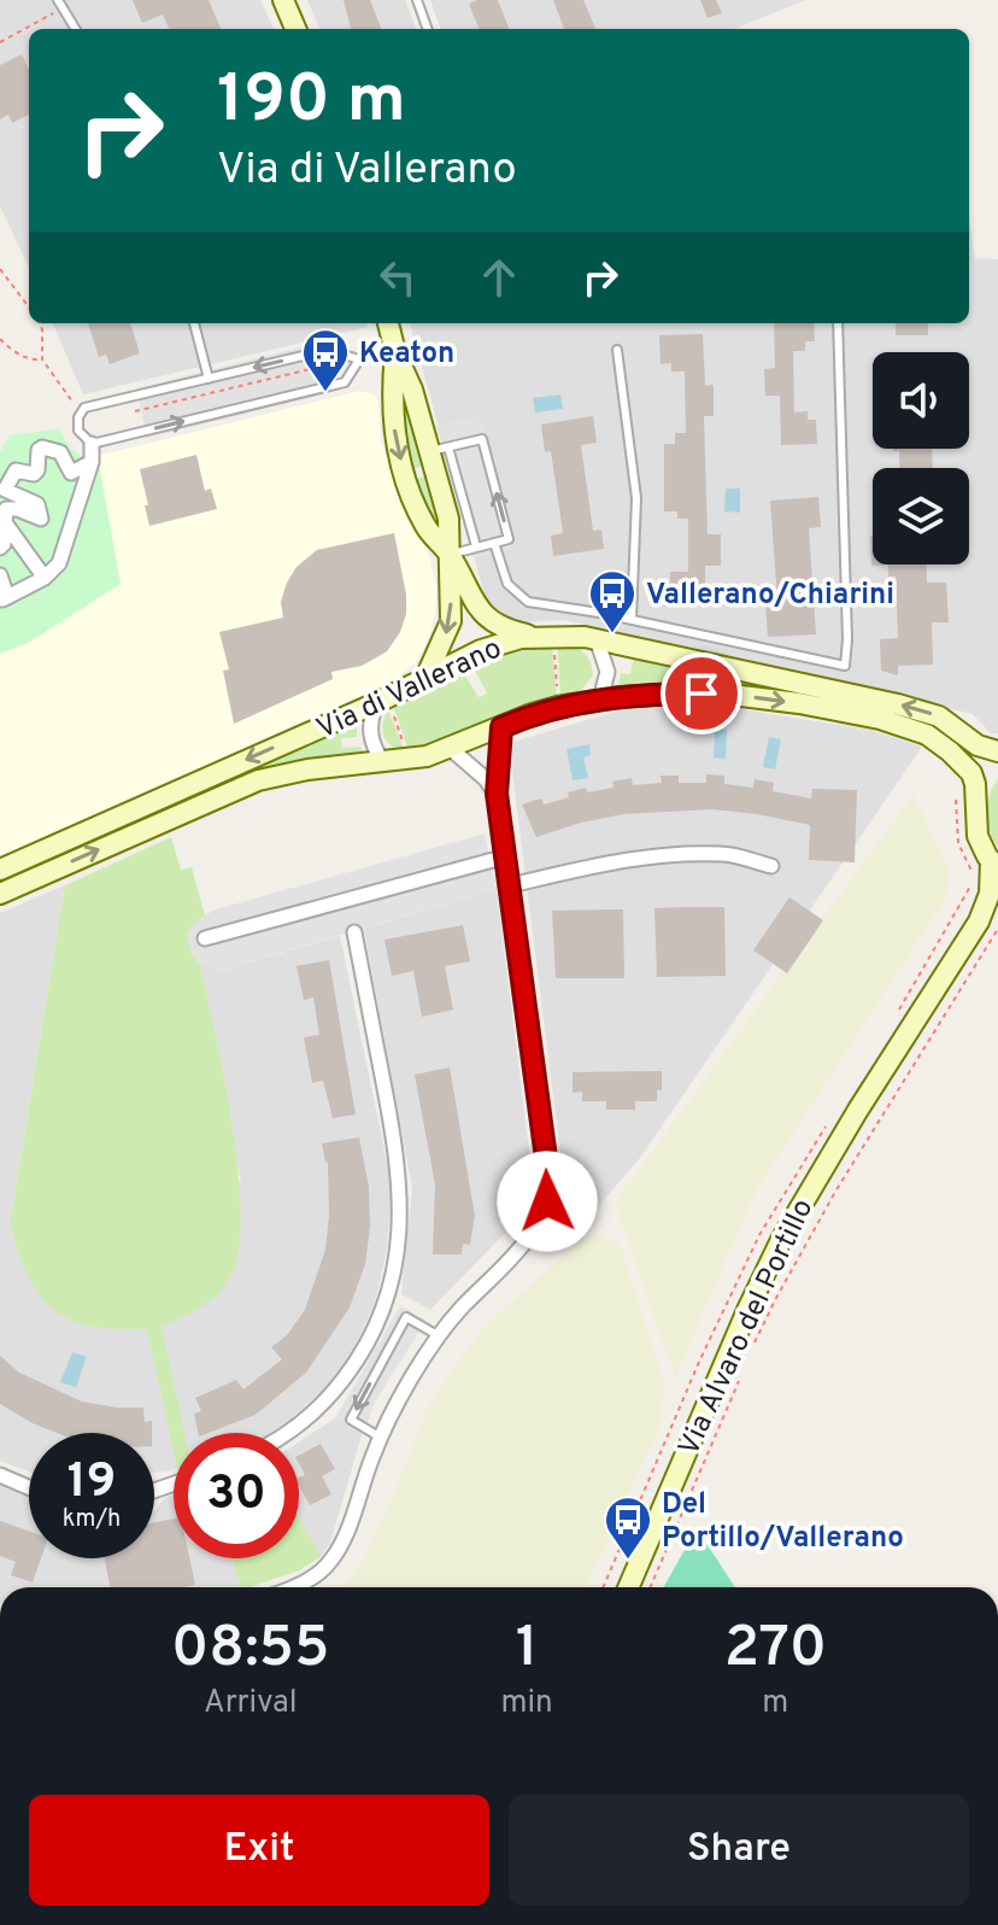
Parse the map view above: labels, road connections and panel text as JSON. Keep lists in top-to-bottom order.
{
  "streets": {
    "street": ["Via di Vallerano", "Via Alvaro del Portillo"]
  },
  "crossings": [
    ["Via di Vallerano", "Via Alvaro del Portillo"]
  ],
  "places": {
    "bus stop": ["Keaton", "Vallerano/Chiarini", "Del Portillo/Vallerano"]
  },
  "page": {
    "turn": ["190 m", "Via di Vallerano"],
    "speed": "19 km/h",
    "limit": "30",
    "eta": [
      "08:55",
      "Arrival",
      "1",
      "min",
      "270",
      "m"
    ],
    "buttons": ["Exit", "Share"]
  }
}
